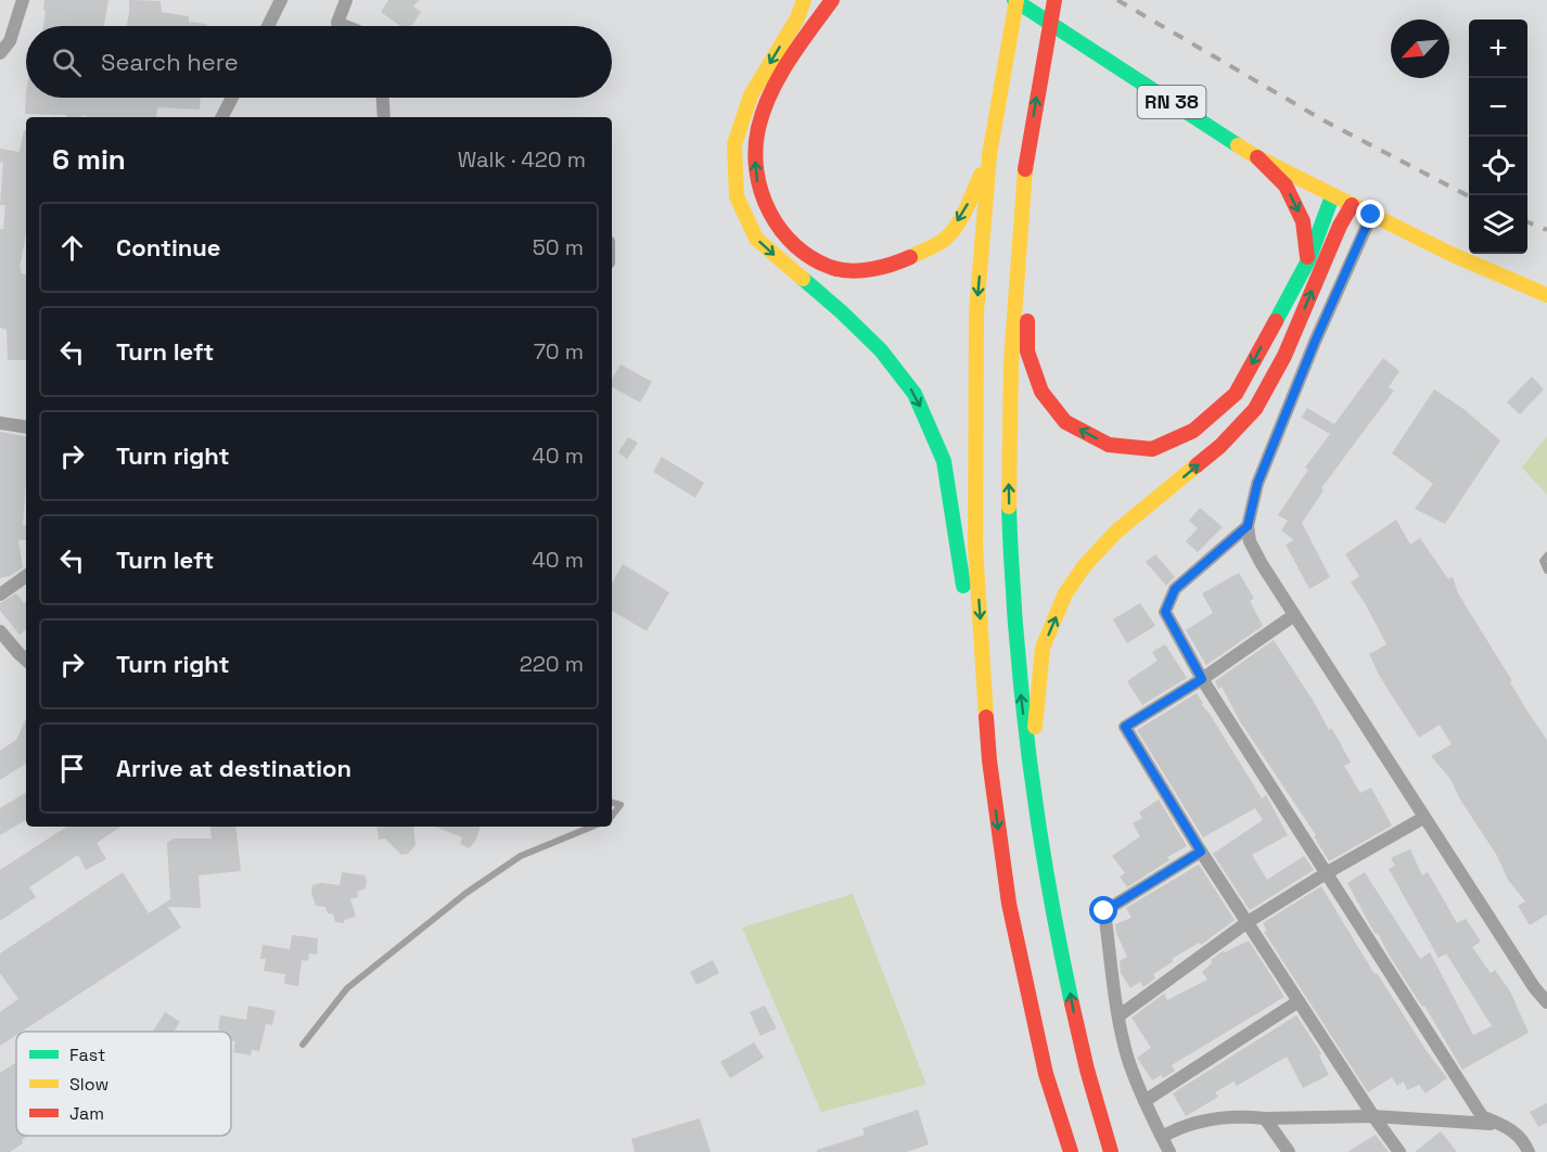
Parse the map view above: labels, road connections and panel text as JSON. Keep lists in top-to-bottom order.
{
  "streets": {
    "main road": ["RN 38"]
  },
  "legend": ["Fast", "Slow", "Jam"],
  "north": "bottom left",
  "page": {
    "map_buttons": ["+", "−"],
    "search": "Search here",
    "heading": ["6 min", "Walk · 420 m"],
    "list": [
      ["Continue", "50 m"],
      ["Turn left", "70 m"],
      ["Turn right", "40 m"],
      ["Turn left", "40 m"],
      ["Turn right", "220 m"],
      "Arrive at destination"
    ]
  }
}
